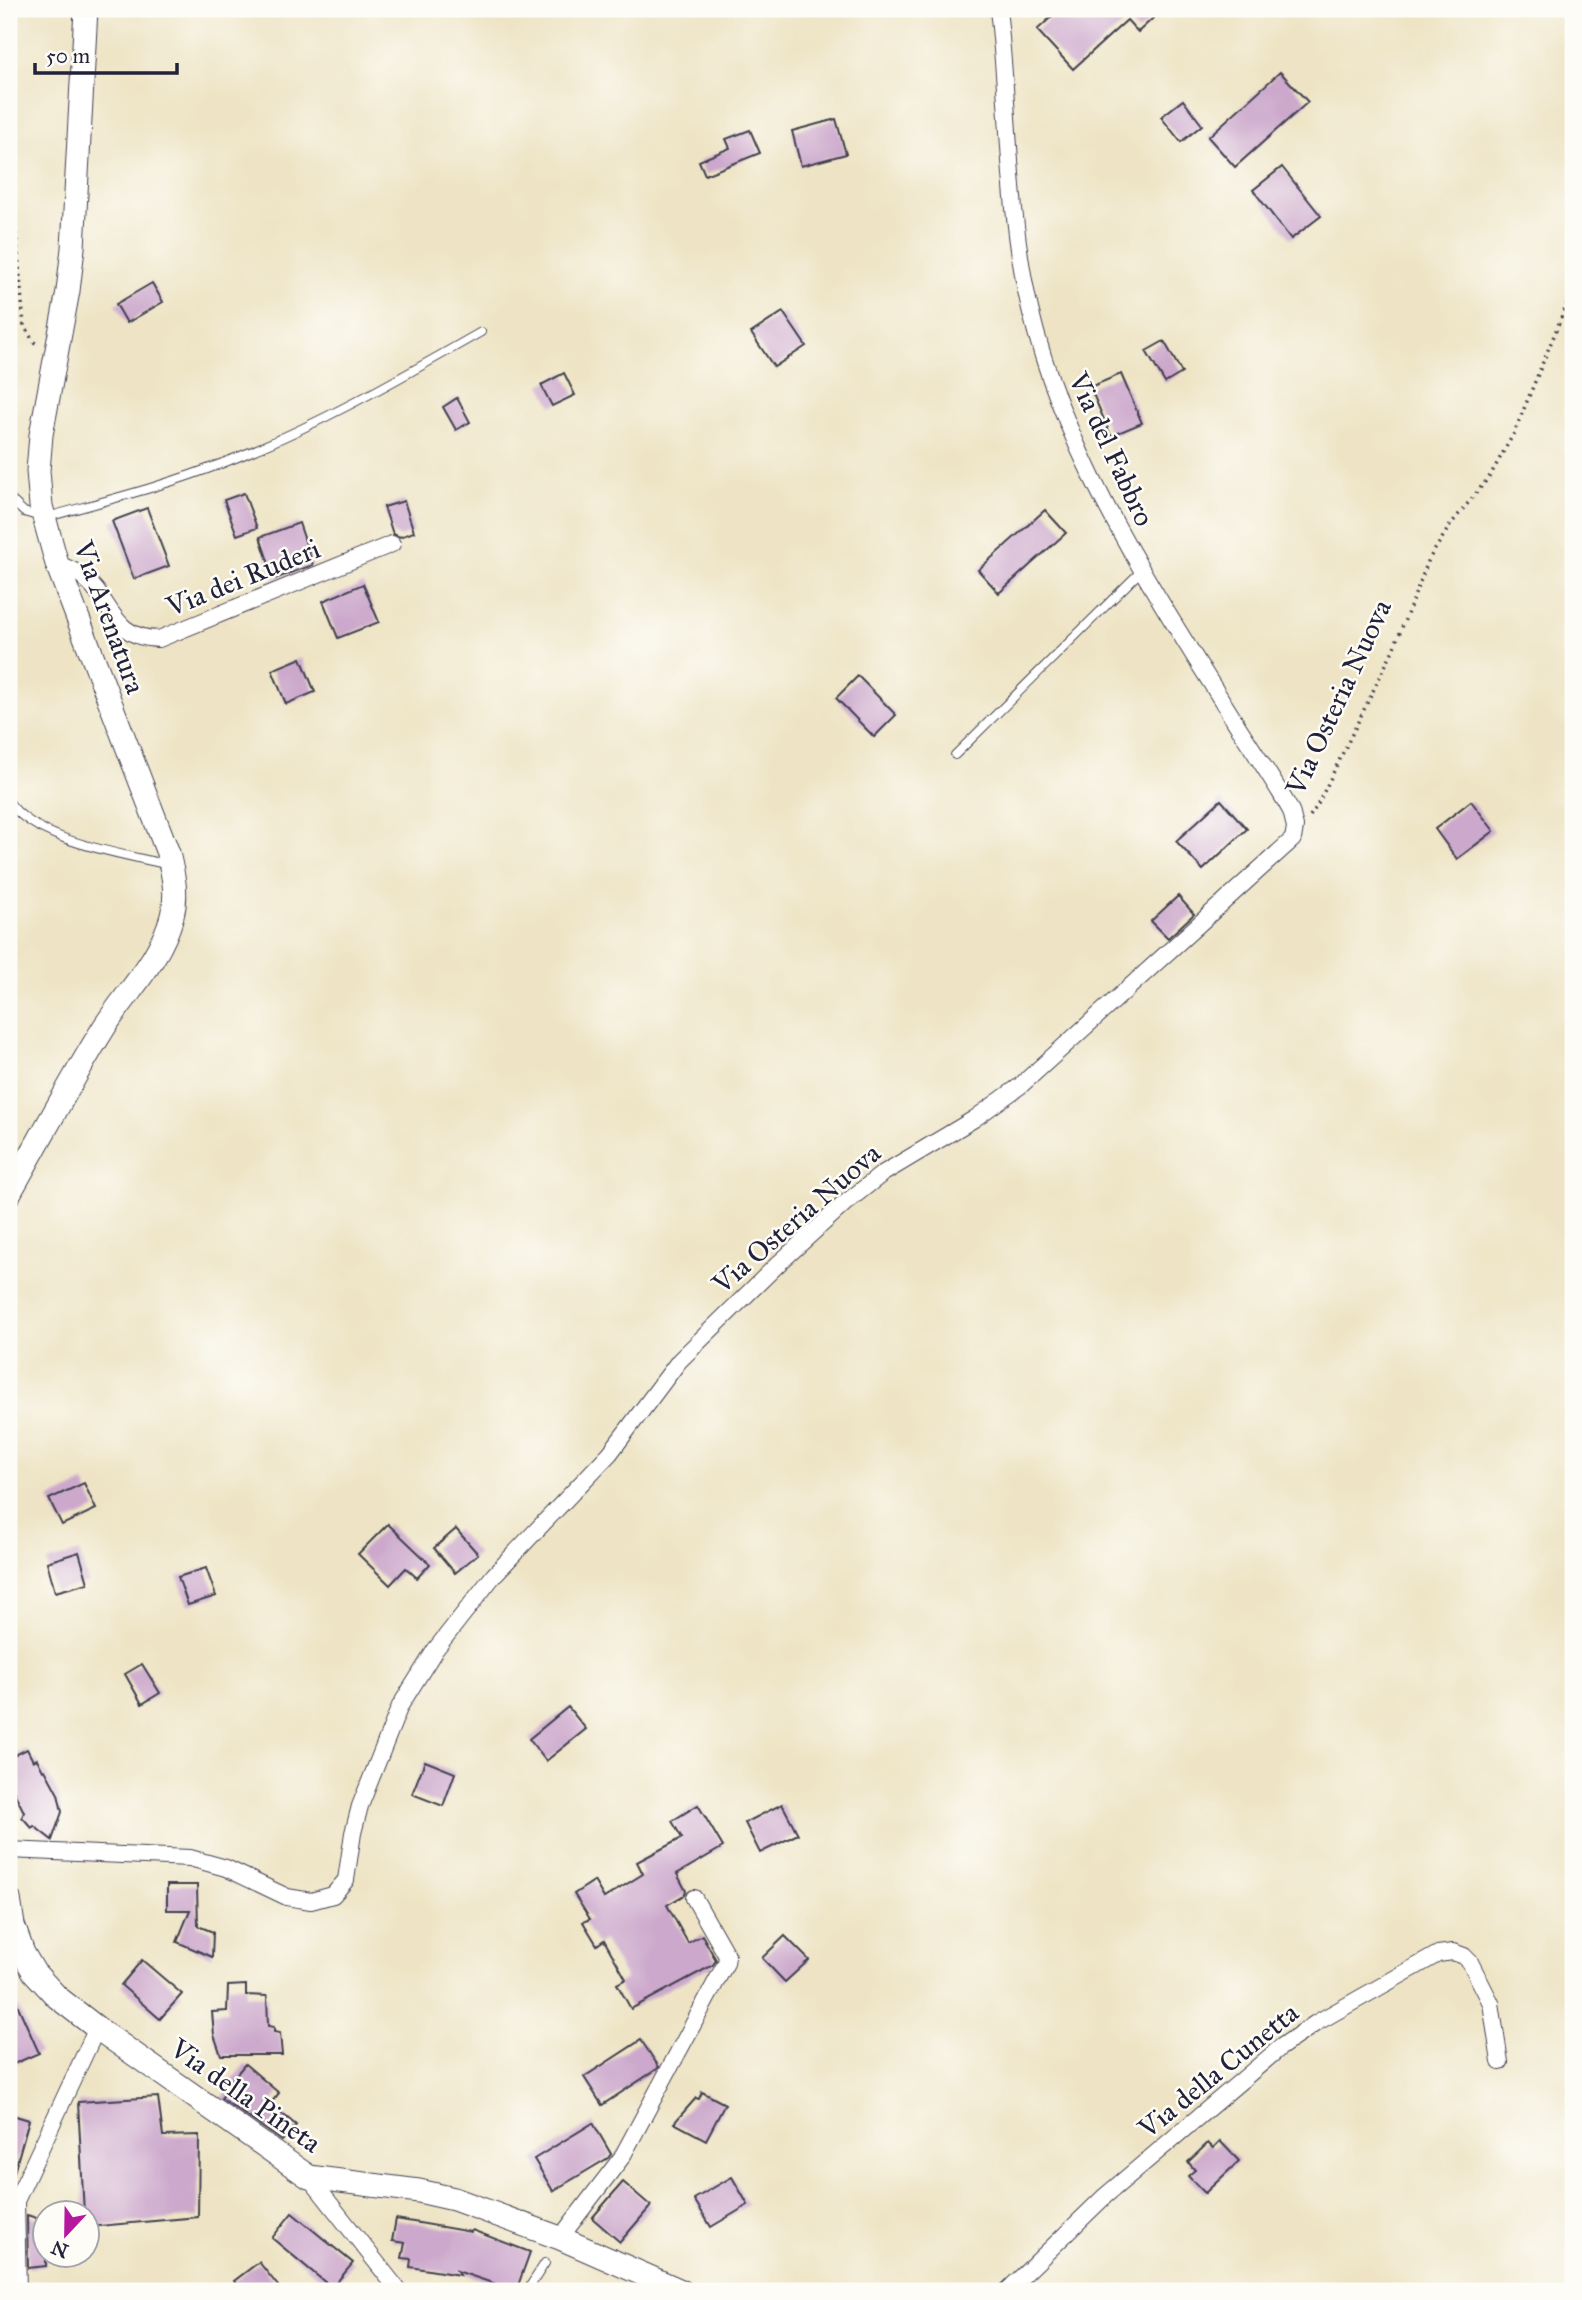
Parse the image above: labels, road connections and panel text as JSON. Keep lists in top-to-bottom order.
{
  "streets": {
    "street": [
      "Via del Fabbro",
      "Via dei Ruderi",
      "Via Arenatura",
      "Via Osteria Nuova",
      "Via della Cunetta",
      "Via della Pineta"
    ]
  },
  "crossings": [
    ["Via del Fabbro", "Via Osteria Nuova"],
    ["Via dei Ruderi", "Via Arenatura"]
  ],
  "scale_bar": "50 m",
  "north": "bottom"
}
